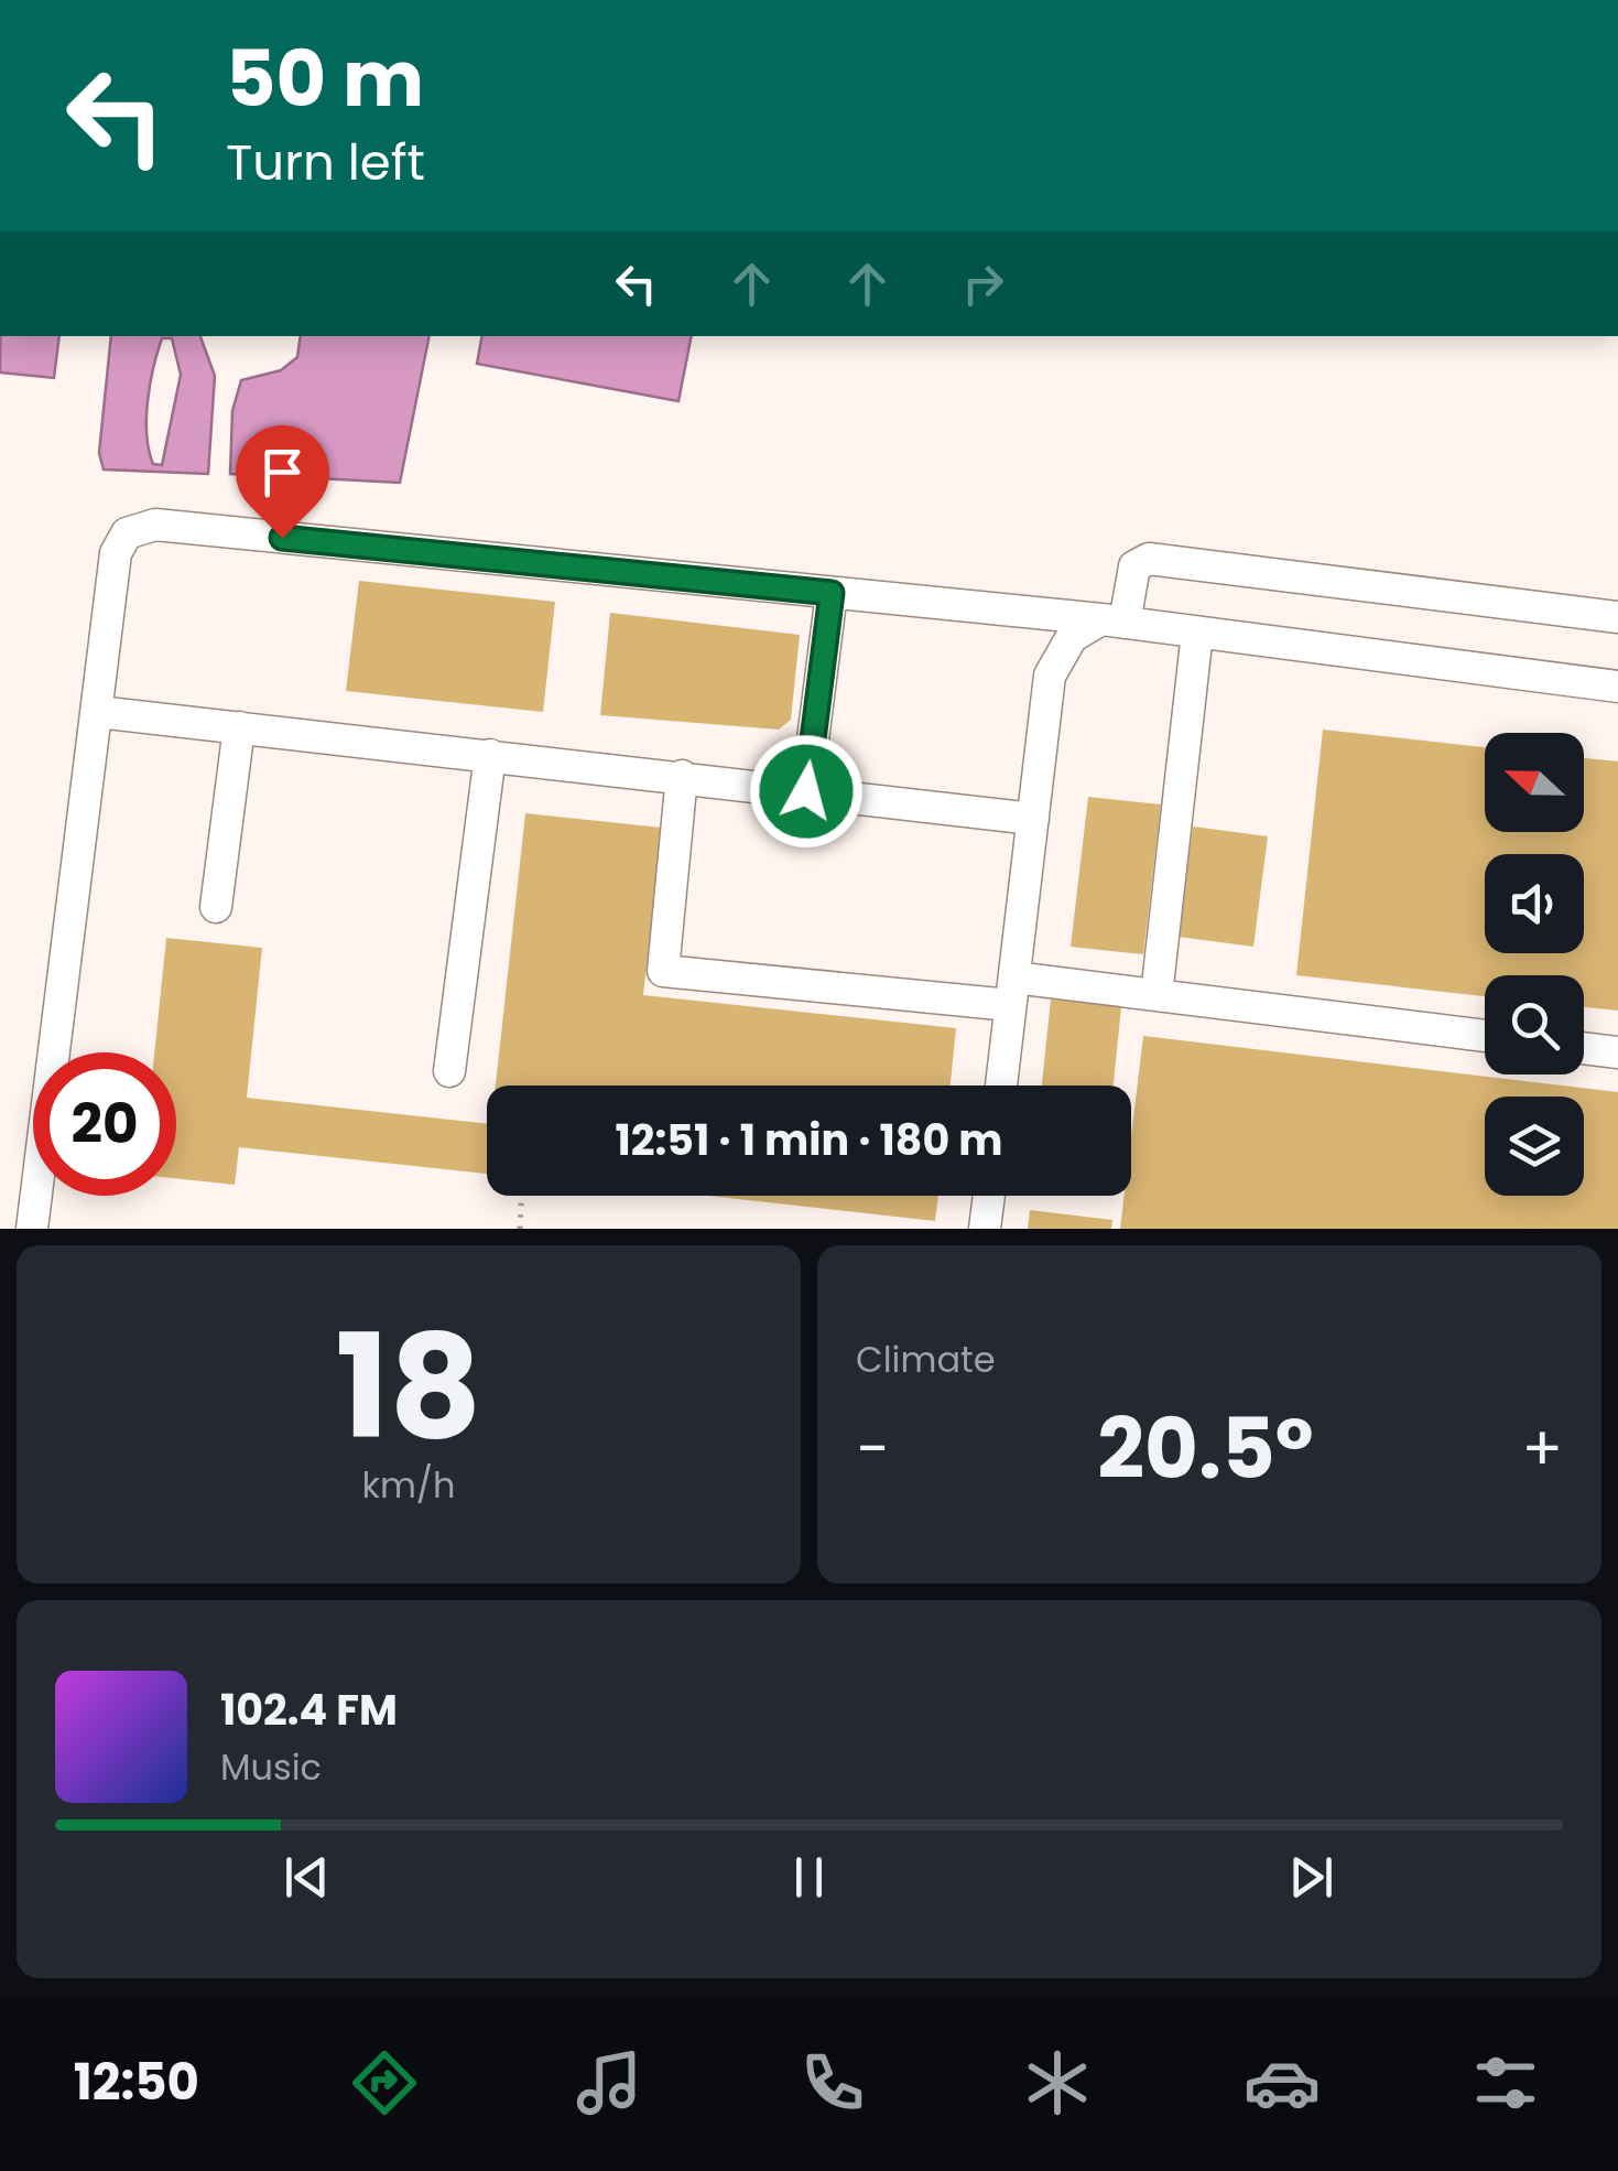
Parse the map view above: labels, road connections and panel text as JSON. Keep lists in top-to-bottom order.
{
  "north": "left",
  "page": {
    "turn": ["50 m", "Turn left"],
    "limit": "20",
    "trip": "12:51 · 1 min · 180 m",
    "tile": [
      ["18", "km/h"],
      "Climate"
    ],
    "heat": ["−", "20.5°", "+"],
    "song": ["102.4 FM", "Music"],
    "tabs": "12:50"
  }
}
